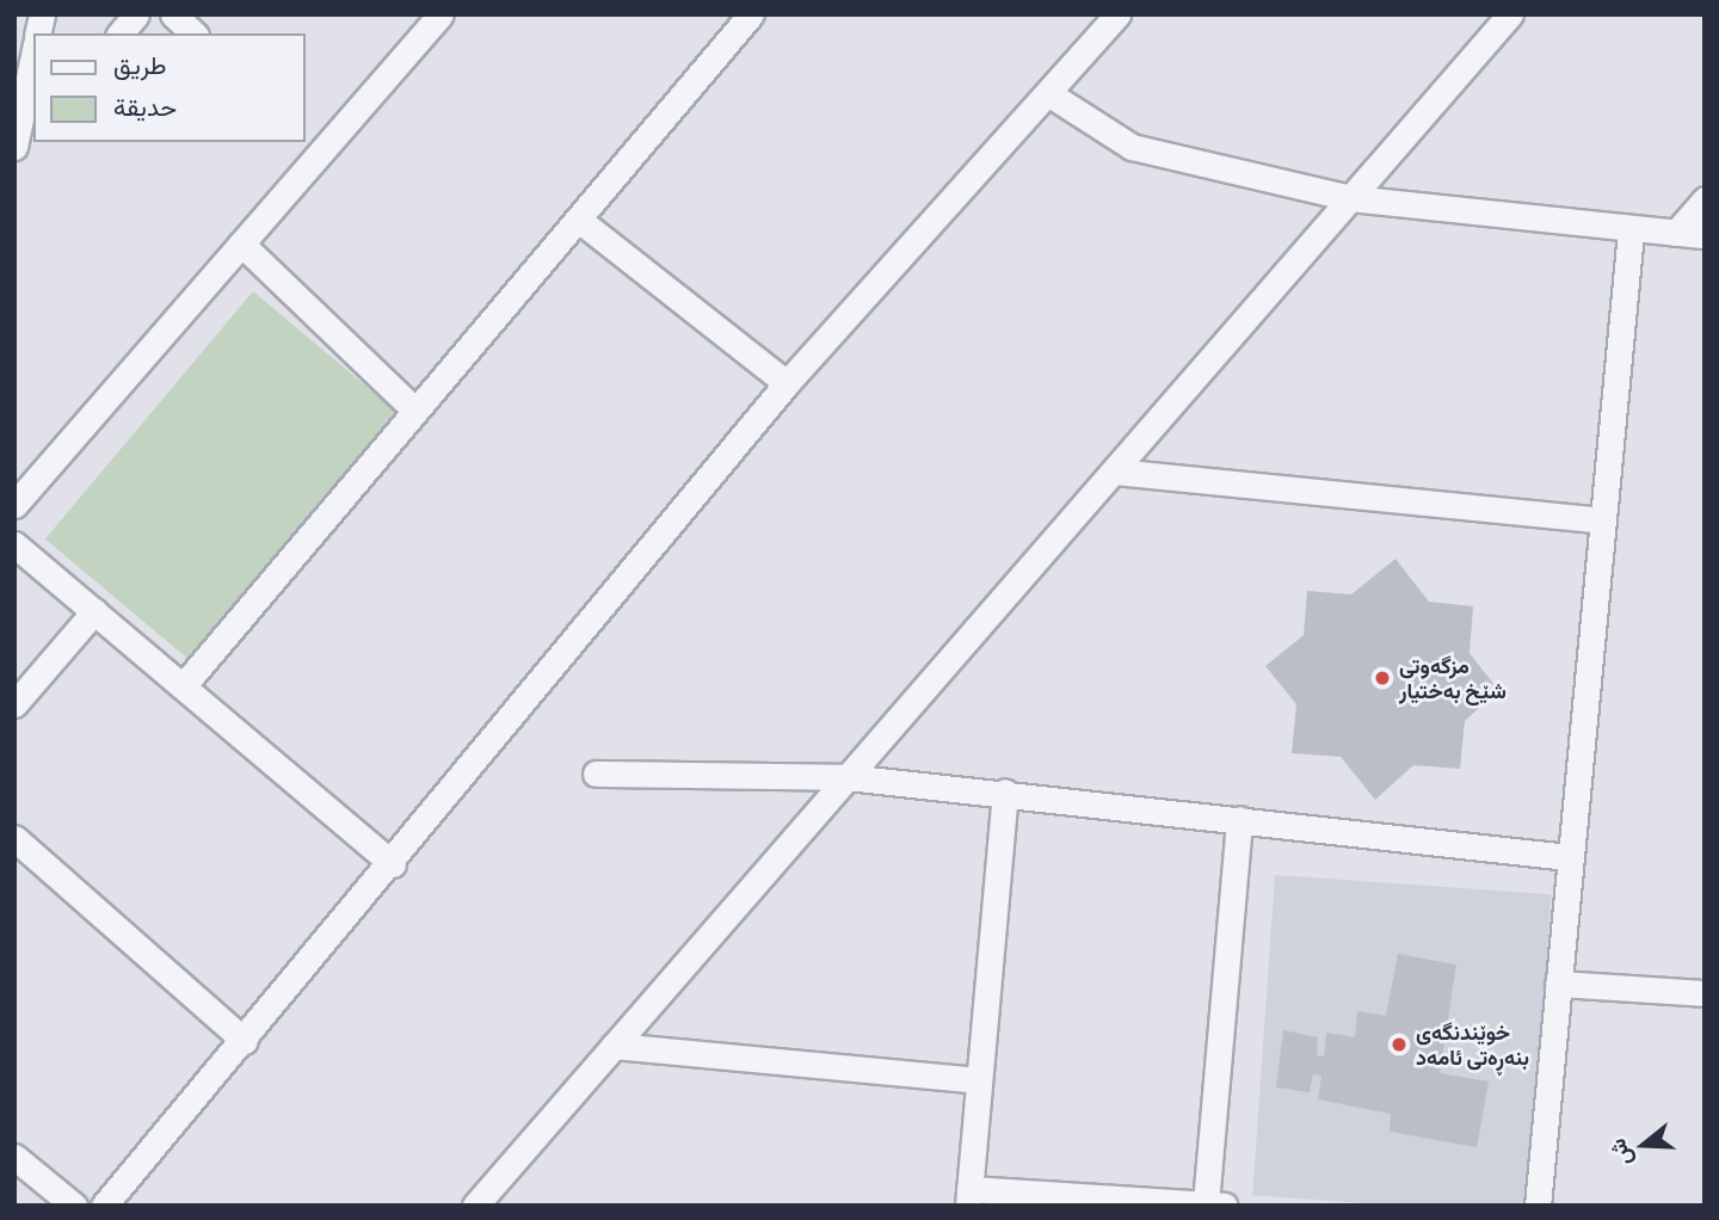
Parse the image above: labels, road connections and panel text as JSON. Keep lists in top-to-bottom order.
{
  "places": ["مزگەوتی شێخ بەختیار", "خوێندنگەی بنەڕەتی ئامەد"],
  "legend": ["طريق", "حديقة"],
  "north": "left"
}
